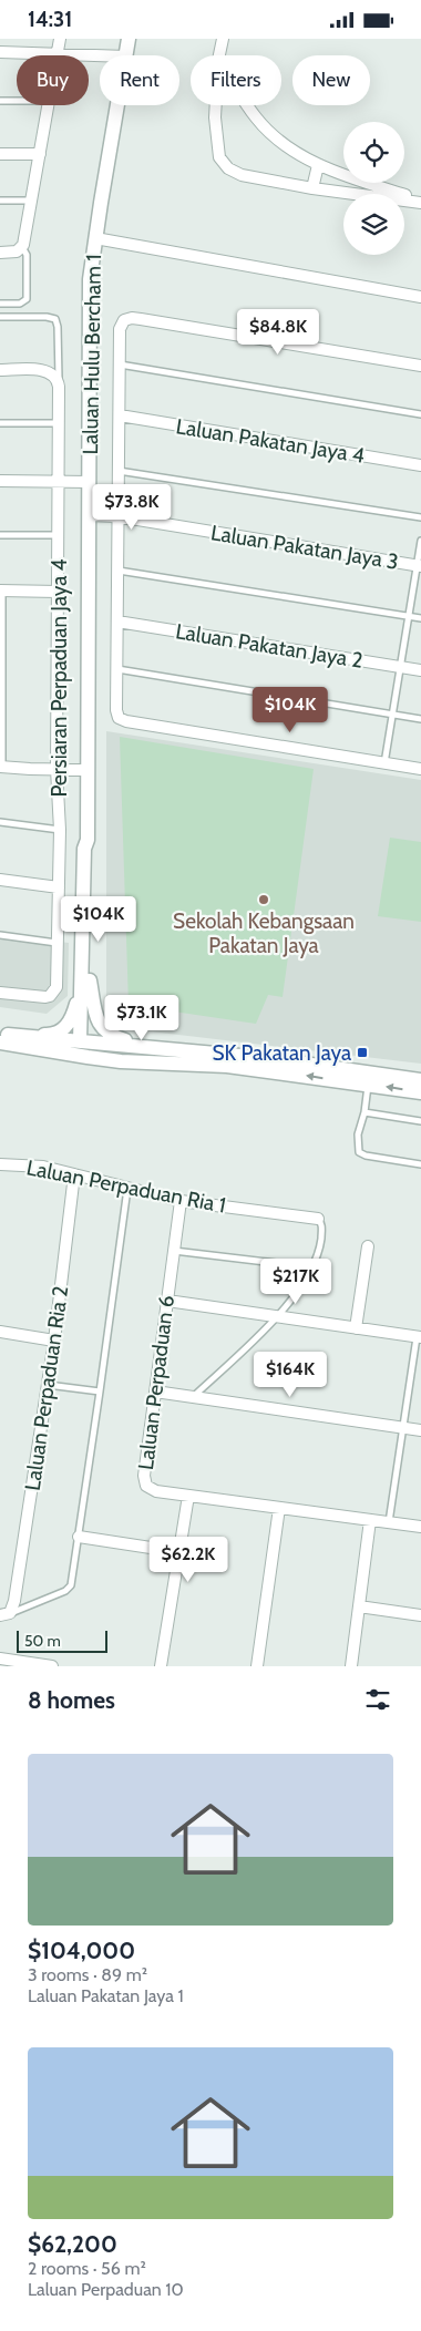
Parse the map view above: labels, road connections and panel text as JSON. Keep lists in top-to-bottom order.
{
  "streets": {
    "street": [
      "Laluan Hulu Bercham 1",
      "Laluan Pakatan Jaya 4",
      "Laluan Pakatan Jaya 3",
      "Laluan Pakatan Jaya 2",
      "Persiaran Perpaduan Jaya 4",
      "Laluan Perpaduan Ria 1",
      "Laluan Perpaduan 6",
      "Laluan Perpaduan Ria 2"
    ]
  },
  "crossings": [
    ["Laluan Hulu Bercham 1", "Laluan Pakatan Jaya 3"],
    ["Laluan Perpaduan Ria 1", "Laluan Perpaduan 6"],
    ["Laluan Perpaduan Ria 1", "Laluan Perpaduan Ria 2"]
  ],
  "places": {
    "other": ["Sekolah Kebangsaan Pakatan Jaya"],
    "transit": ["SK Pakatan Jaya"]
  },
  "scale_bar": "50 m",
  "page": {
    "status": "14:31",
    "chip": [
      "Buy",
      "Rent",
      "Filters",
      "New"
    ],
    "price": [
      "$84.8K",
      "$73.8K",
      "$104K",
      "$104K",
      "$73.1K",
      "$217K",
      "$164K",
      "$62.2K"
    ],
    "scale": "50 m",
    "heading": "8 homes",
    "list": [
      {
        "name": "$104,000",
        "note": "3 rooms · 89 m² · Laluan Pakatan Jaya 1"
      },
      {
        "name": "$62,200",
        "note": "2 rooms · 56 m² · Laluan Perpaduan 10"
      }
    ]
  }
}
